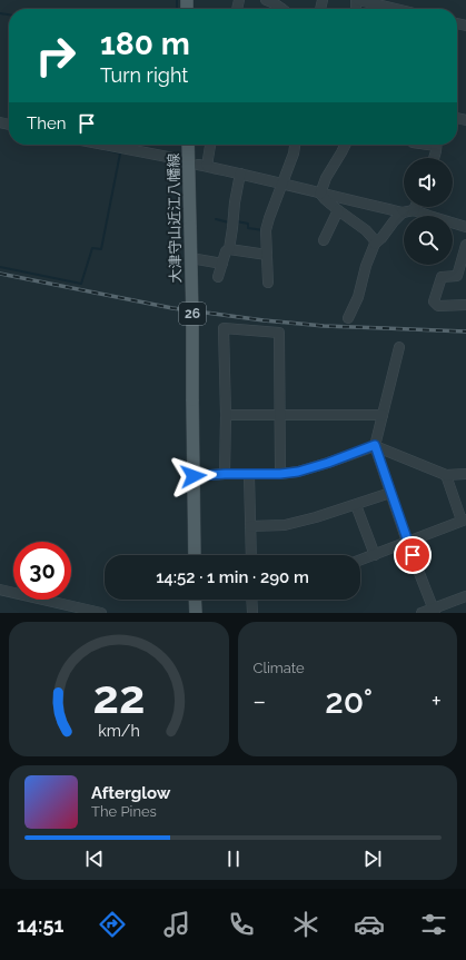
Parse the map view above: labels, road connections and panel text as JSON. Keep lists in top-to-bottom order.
{
  "streets": {
    "main road": ["大津守山近江八幡線", "26"]
  },
  "page": {
    "turn": ["180 m", "Turn right"],
    "then": "Then",
    "limit": "30",
    "trip": "14:52 · 1 min · 290 m",
    "tile": "Climate",
    "heat": ["−", "20°", "+"],
    "song": ["Afterglow", "The Pines"],
    "tabs": "14:51",
    "gauge": ["22", "km/h"]
  }
}
